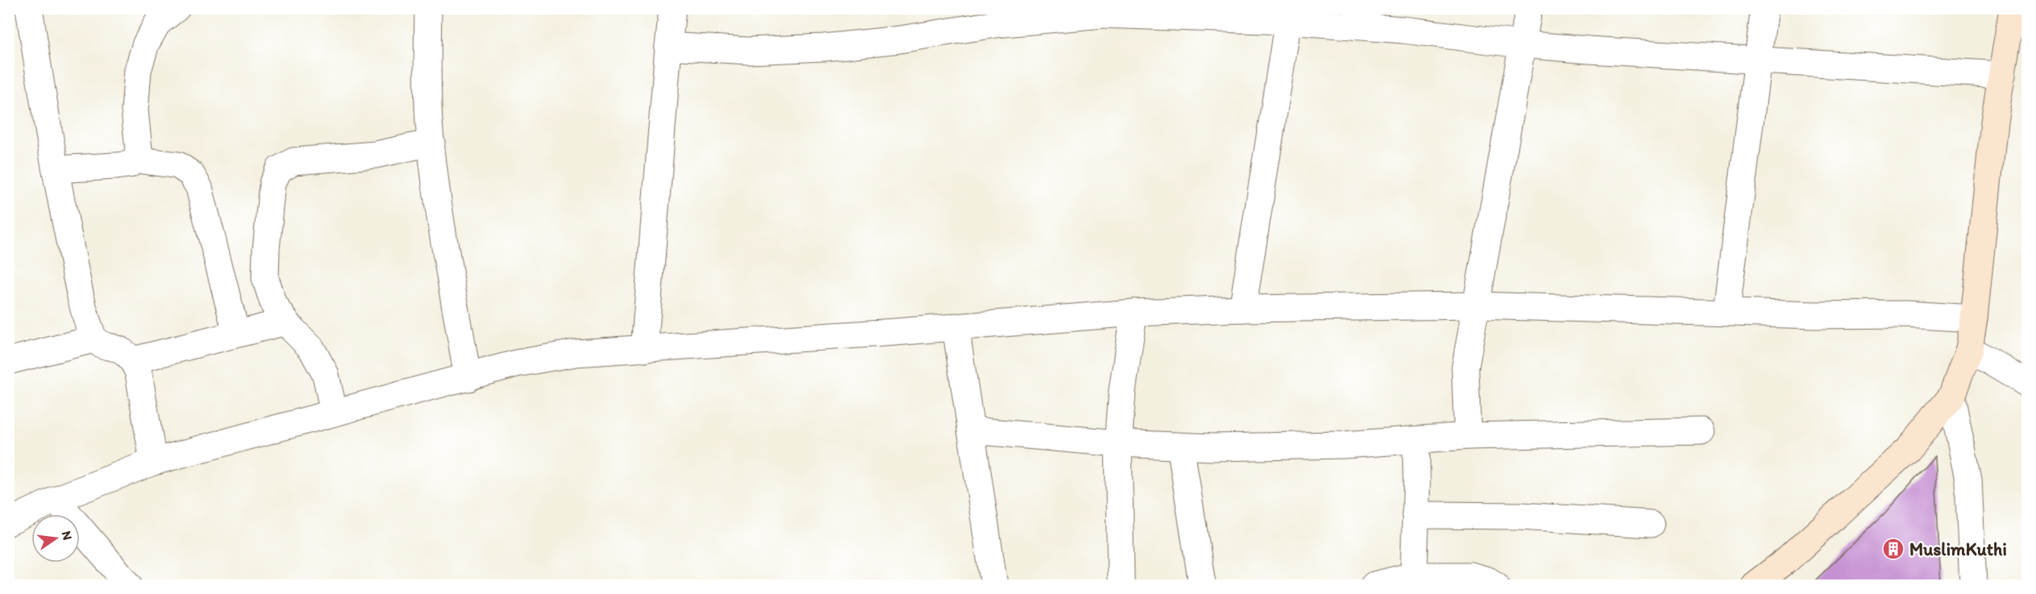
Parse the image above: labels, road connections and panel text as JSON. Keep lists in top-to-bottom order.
{
  "places": {
    "building": ["MuslimKuthi"]
  },
  "north": "right"
}
